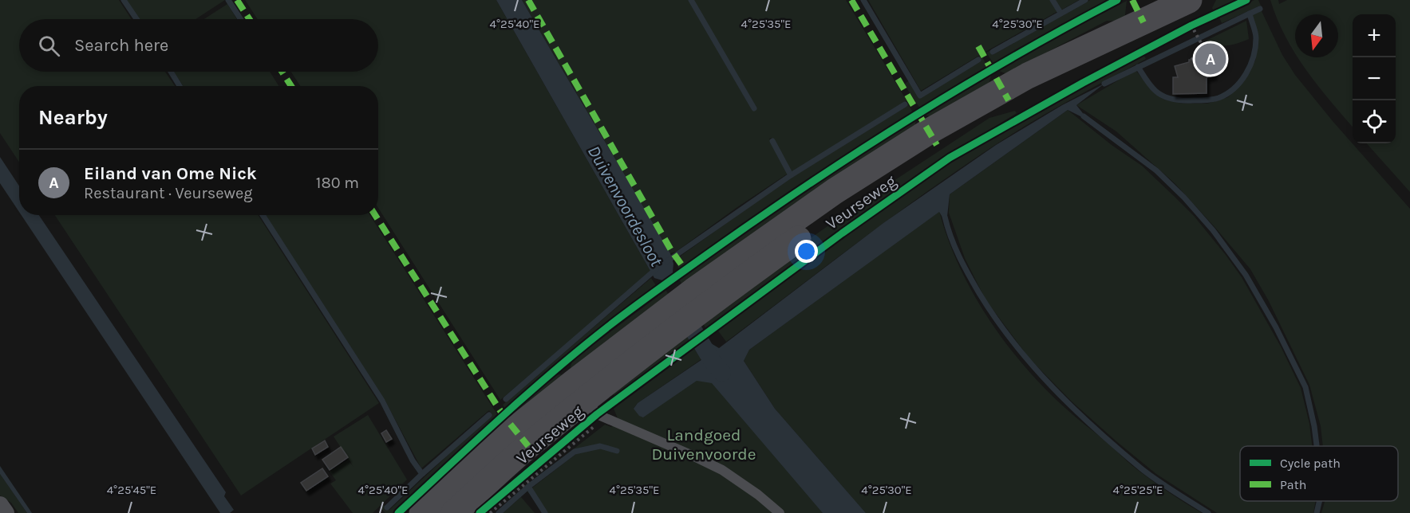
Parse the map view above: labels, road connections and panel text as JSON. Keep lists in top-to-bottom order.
{
  "streets": {
    "main road": ["Veurseweg"]
  },
  "water": ["Duivenvoordesloot"],
  "parks": ["Landgoed Duivenvoorde"],
  "legend": ["Cycle path", "Path"],
  "north": "bottom",
  "page": {
    "map_buttons": ["+", "−"],
    "search": "Search here",
    "pins": "A",
    "heading": "Nearby",
    "list": [
      {
        "mark": "A",
        "name": "Eiland van Ome Nick",
        "note": "Restaurant · Veurseweg",
        "value": "180 m"
      }
    ]
  },
  "coordinates": [
    "4°25'40\"E",
    "4°25'35\"E",
    "4°25'30\"E",
    "4°25'45\"E",
    "4°25'25\"E"
  ]
}
